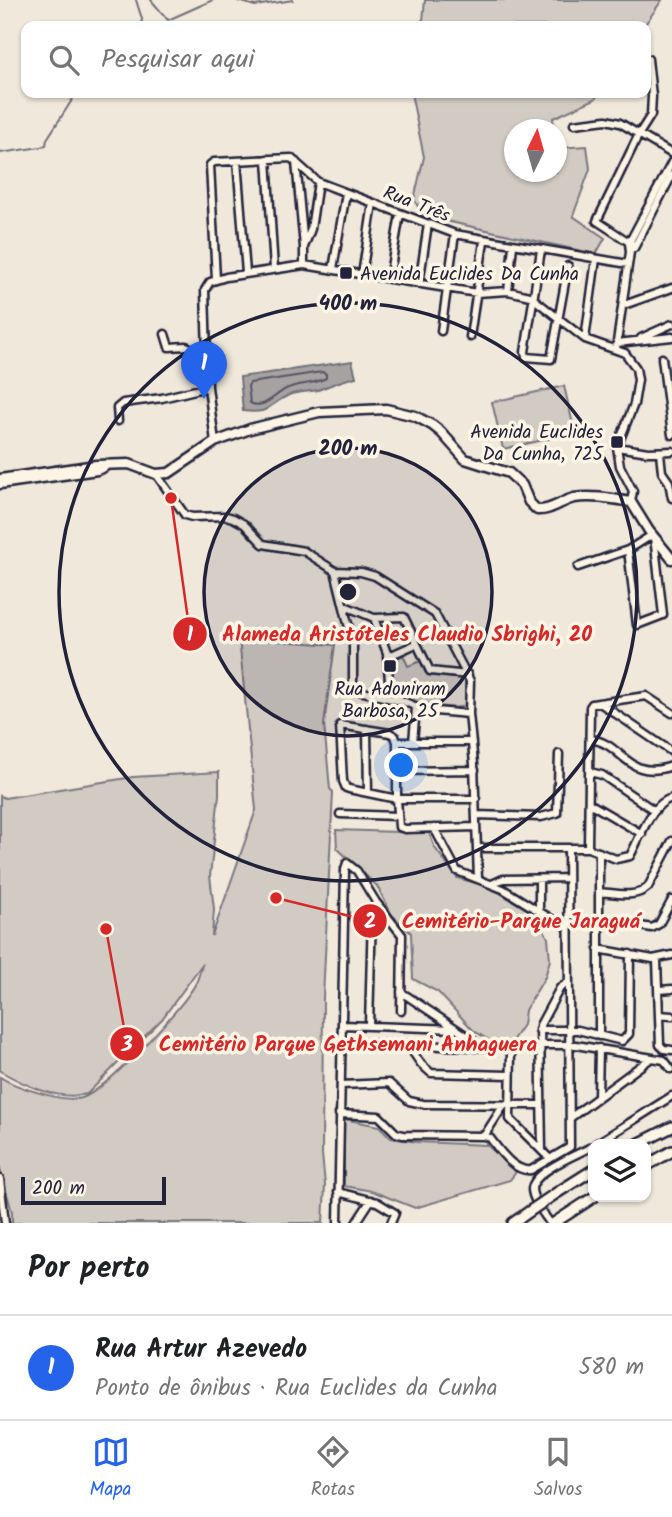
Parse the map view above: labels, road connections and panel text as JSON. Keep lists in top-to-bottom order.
{
  "streets": {
    "street": ["Rua Três"]
  },
  "places": {
    "transit": ["Avenida Euclides Da Cunha", "Avenida Euclides Da Cunha, 725", "Rua Adoniram Barbosa, 25"],
    "other": ["Alameda Aristóteles Claudio Sbrighi, 20", "Cemitério-Parque Jaraguá", "Cemitério Parque Gethsemani Anhaguera"]
  },
  "scale_bar": "200 m",
  "north": "top",
  "page": {
    "search": "Pesquisar aqui",
    "pins": "1",
    "scale": "200 m",
    "heading": "Por perto",
    "list": [
      {
        "mark": "1",
        "name": "Rua Artur Azevedo",
        "note": "Ponto de ônibus · Rua Euclides da Cunha",
        "value": "580 m"
      }
    ],
    "nav": ["Mapa", "Rotas", "Salvos"]
  },
  "rings": ["400 m", "200 m"]
}
